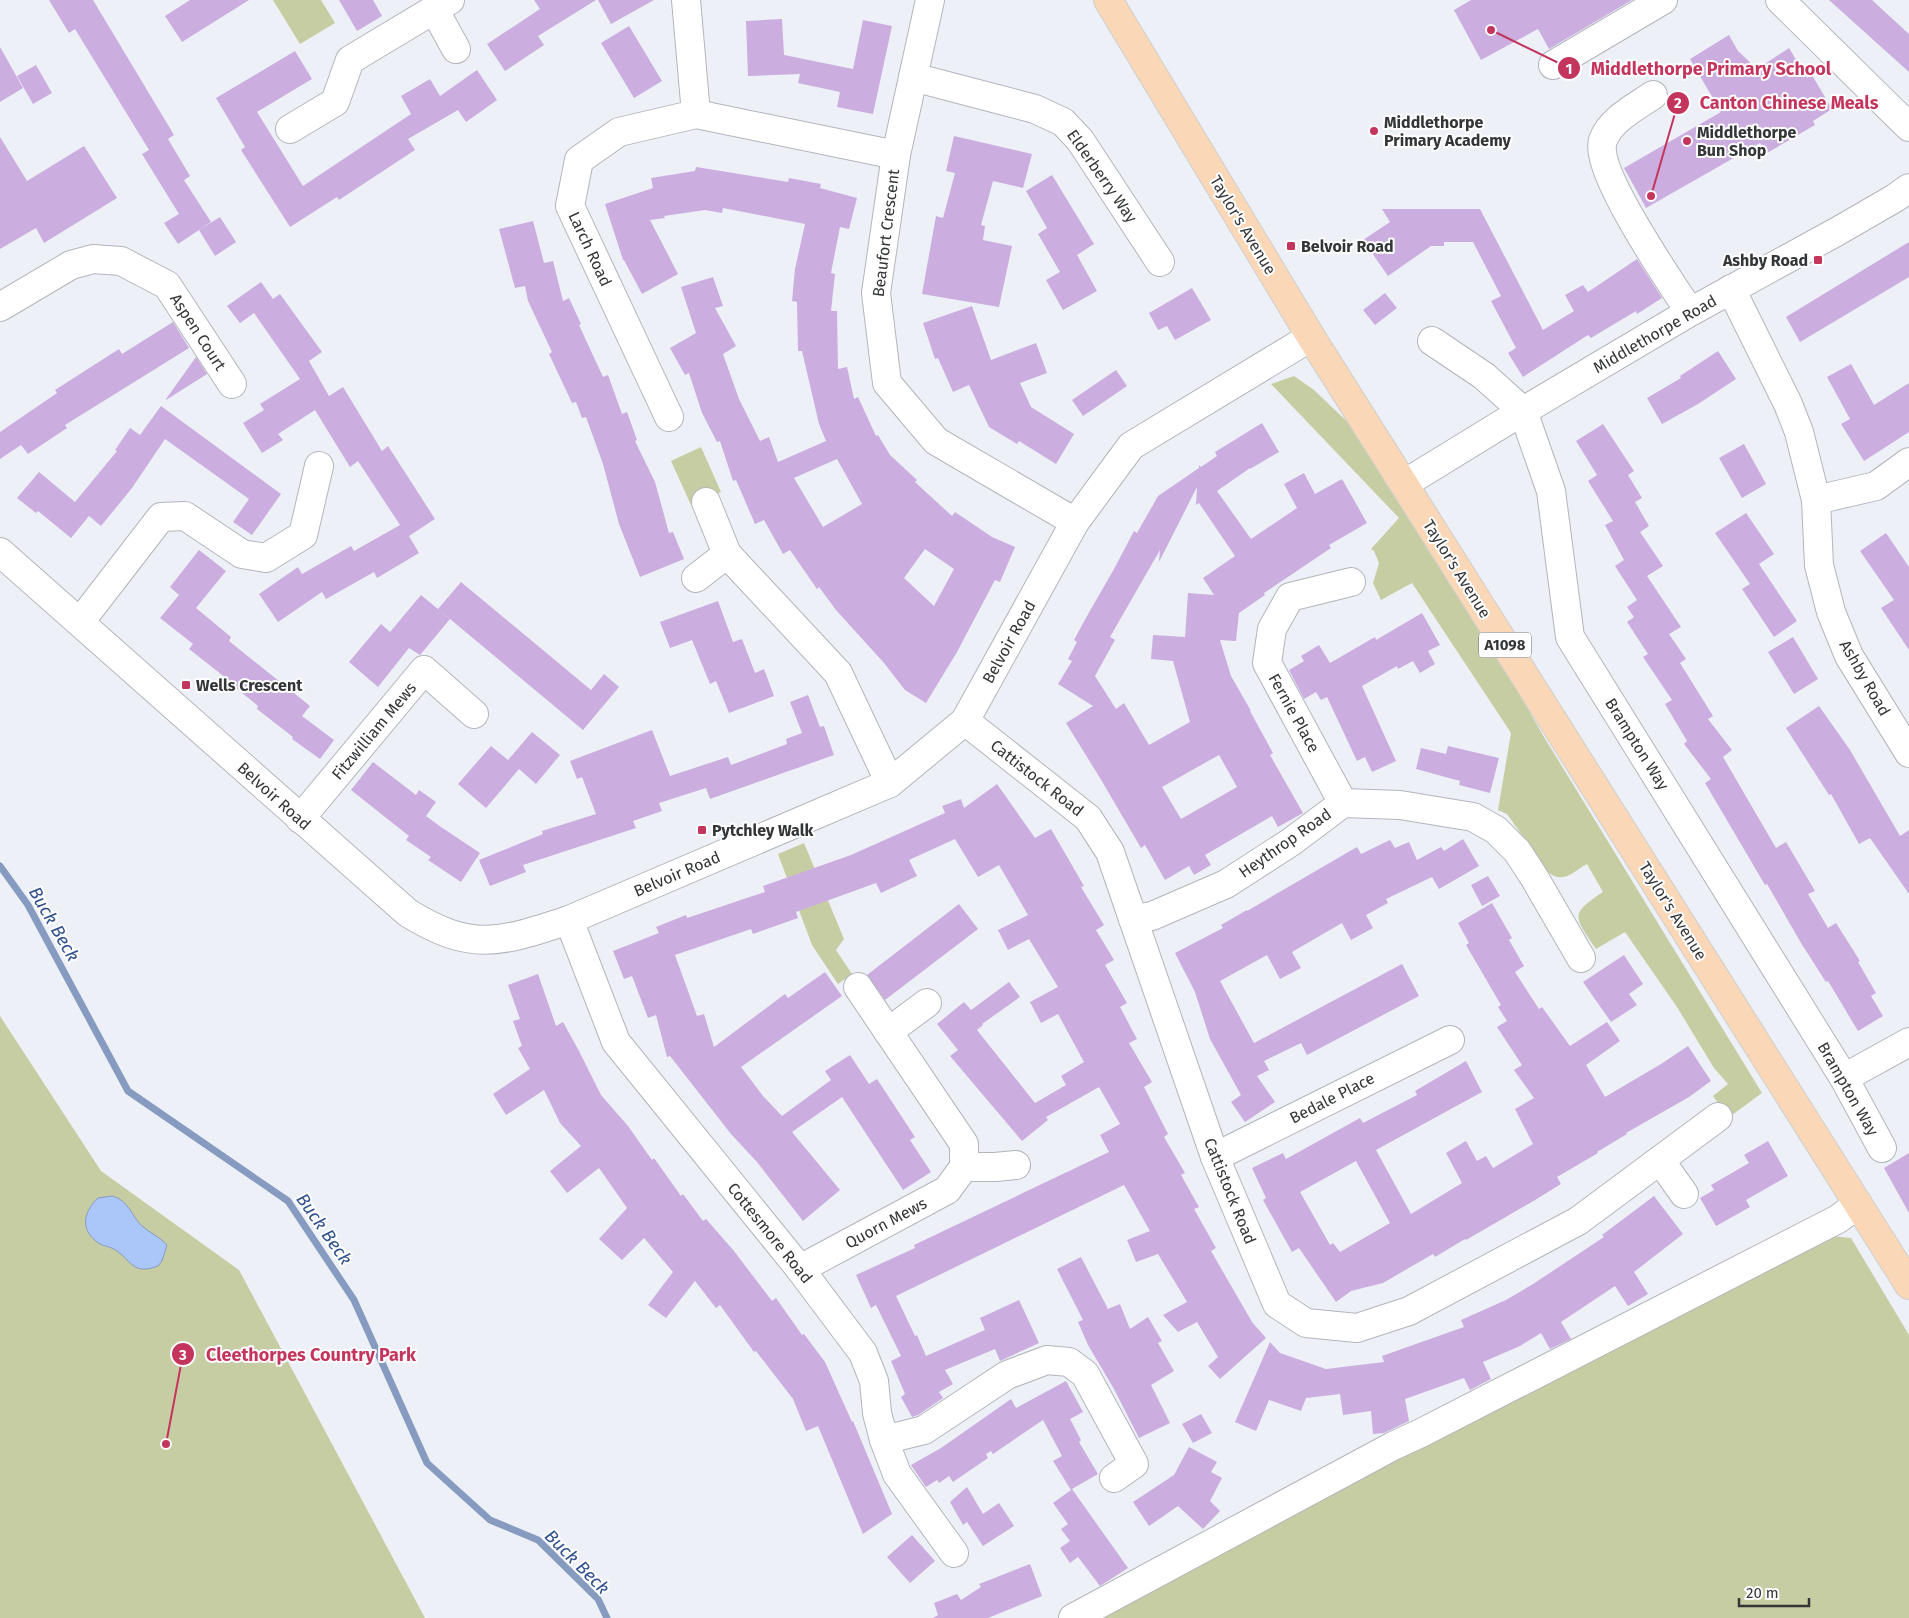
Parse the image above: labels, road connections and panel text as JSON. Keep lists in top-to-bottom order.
{
  "streets": {
    "main road": ["Taylor's Avenue", "A1098"],
    "street": [
      "Elderberry Way",
      "Beaufort Crescent",
      "Larch Road",
      "Aspen Court",
      "Middlethorpe Road",
      "Belvoir Road",
      "Ashby Road",
      "Fernie Place",
      "Fitzwilliam Mews",
      "Brampton Way",
      "Cattistock Road",
      "Heythrop Road",
      "Bedale Place",
      "Quorn Mews",
      "Cottesmore Road"
    ]
  },
  "crossings": [
    ["Elderberry Way", "Beaufort Crescent"],
    ["Taylor's Avenue", "Middlethorpe Road"],
    ["Taylor's Avenue", "Belvoir Road"],
    ["Beaufort Crescent", "Larch Road"],
    ["Beaufort Crescent", "Belvoir Road"],
    ["Middlethorpe Road", "Ashby Road"],
    ["Middlethorpe Road", "Brampton Way"],
    ["Belvoir Road", "Fitzwilliam Mews"],
    ["Belvoir Road", "Cattistock Road"],
    ["Belvoir Road", "Cottesmore Road"],
    ["Fernie Place", "Heythrop Road"],
    ["Cattistock Road", "Heythrop Road"],
    ["Cattistock Road", "Bedale Place"],
    ["Quorn Mews", "Cottesmore Road"]
  ],
  "water": ["Buck Beck"],
  "places": {
    "other": [
      "Middlethorpe Primary School",
      "Middlethorpe Primary Academy",
      "Middlethorpe Bun Shop",
      "Canton Chinese Meals",
      "Cleethorpes Country Park"
    ],
    "transit": [
      "Belvoir Road",
      "Ashby Road",
      "Wells Crescent",
      "Pytchley Walk"
    ]
  },
  "scale_bar": "20 m"
}
